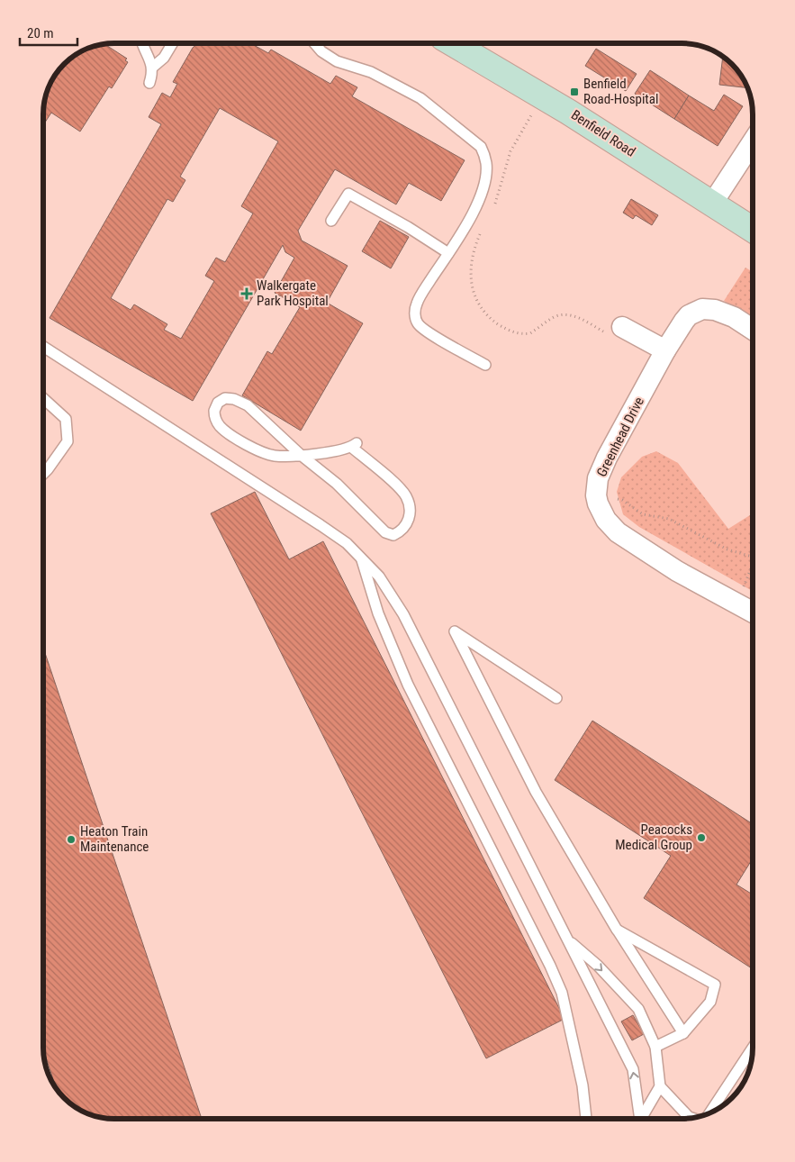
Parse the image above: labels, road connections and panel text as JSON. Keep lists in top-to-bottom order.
{
  "streets": {
    "street": ["Benfield Road", "Greenhead Drive"]
  },
  "places": {
    "transit": ["Benfield Road-Hospital"],
    "health": ["Walkergate Park Hospital"],
    "other": ["Peacocks Medical Group", "Heaton Train Maintenance"]
  },
  "scale_bar": "20 m"
}
